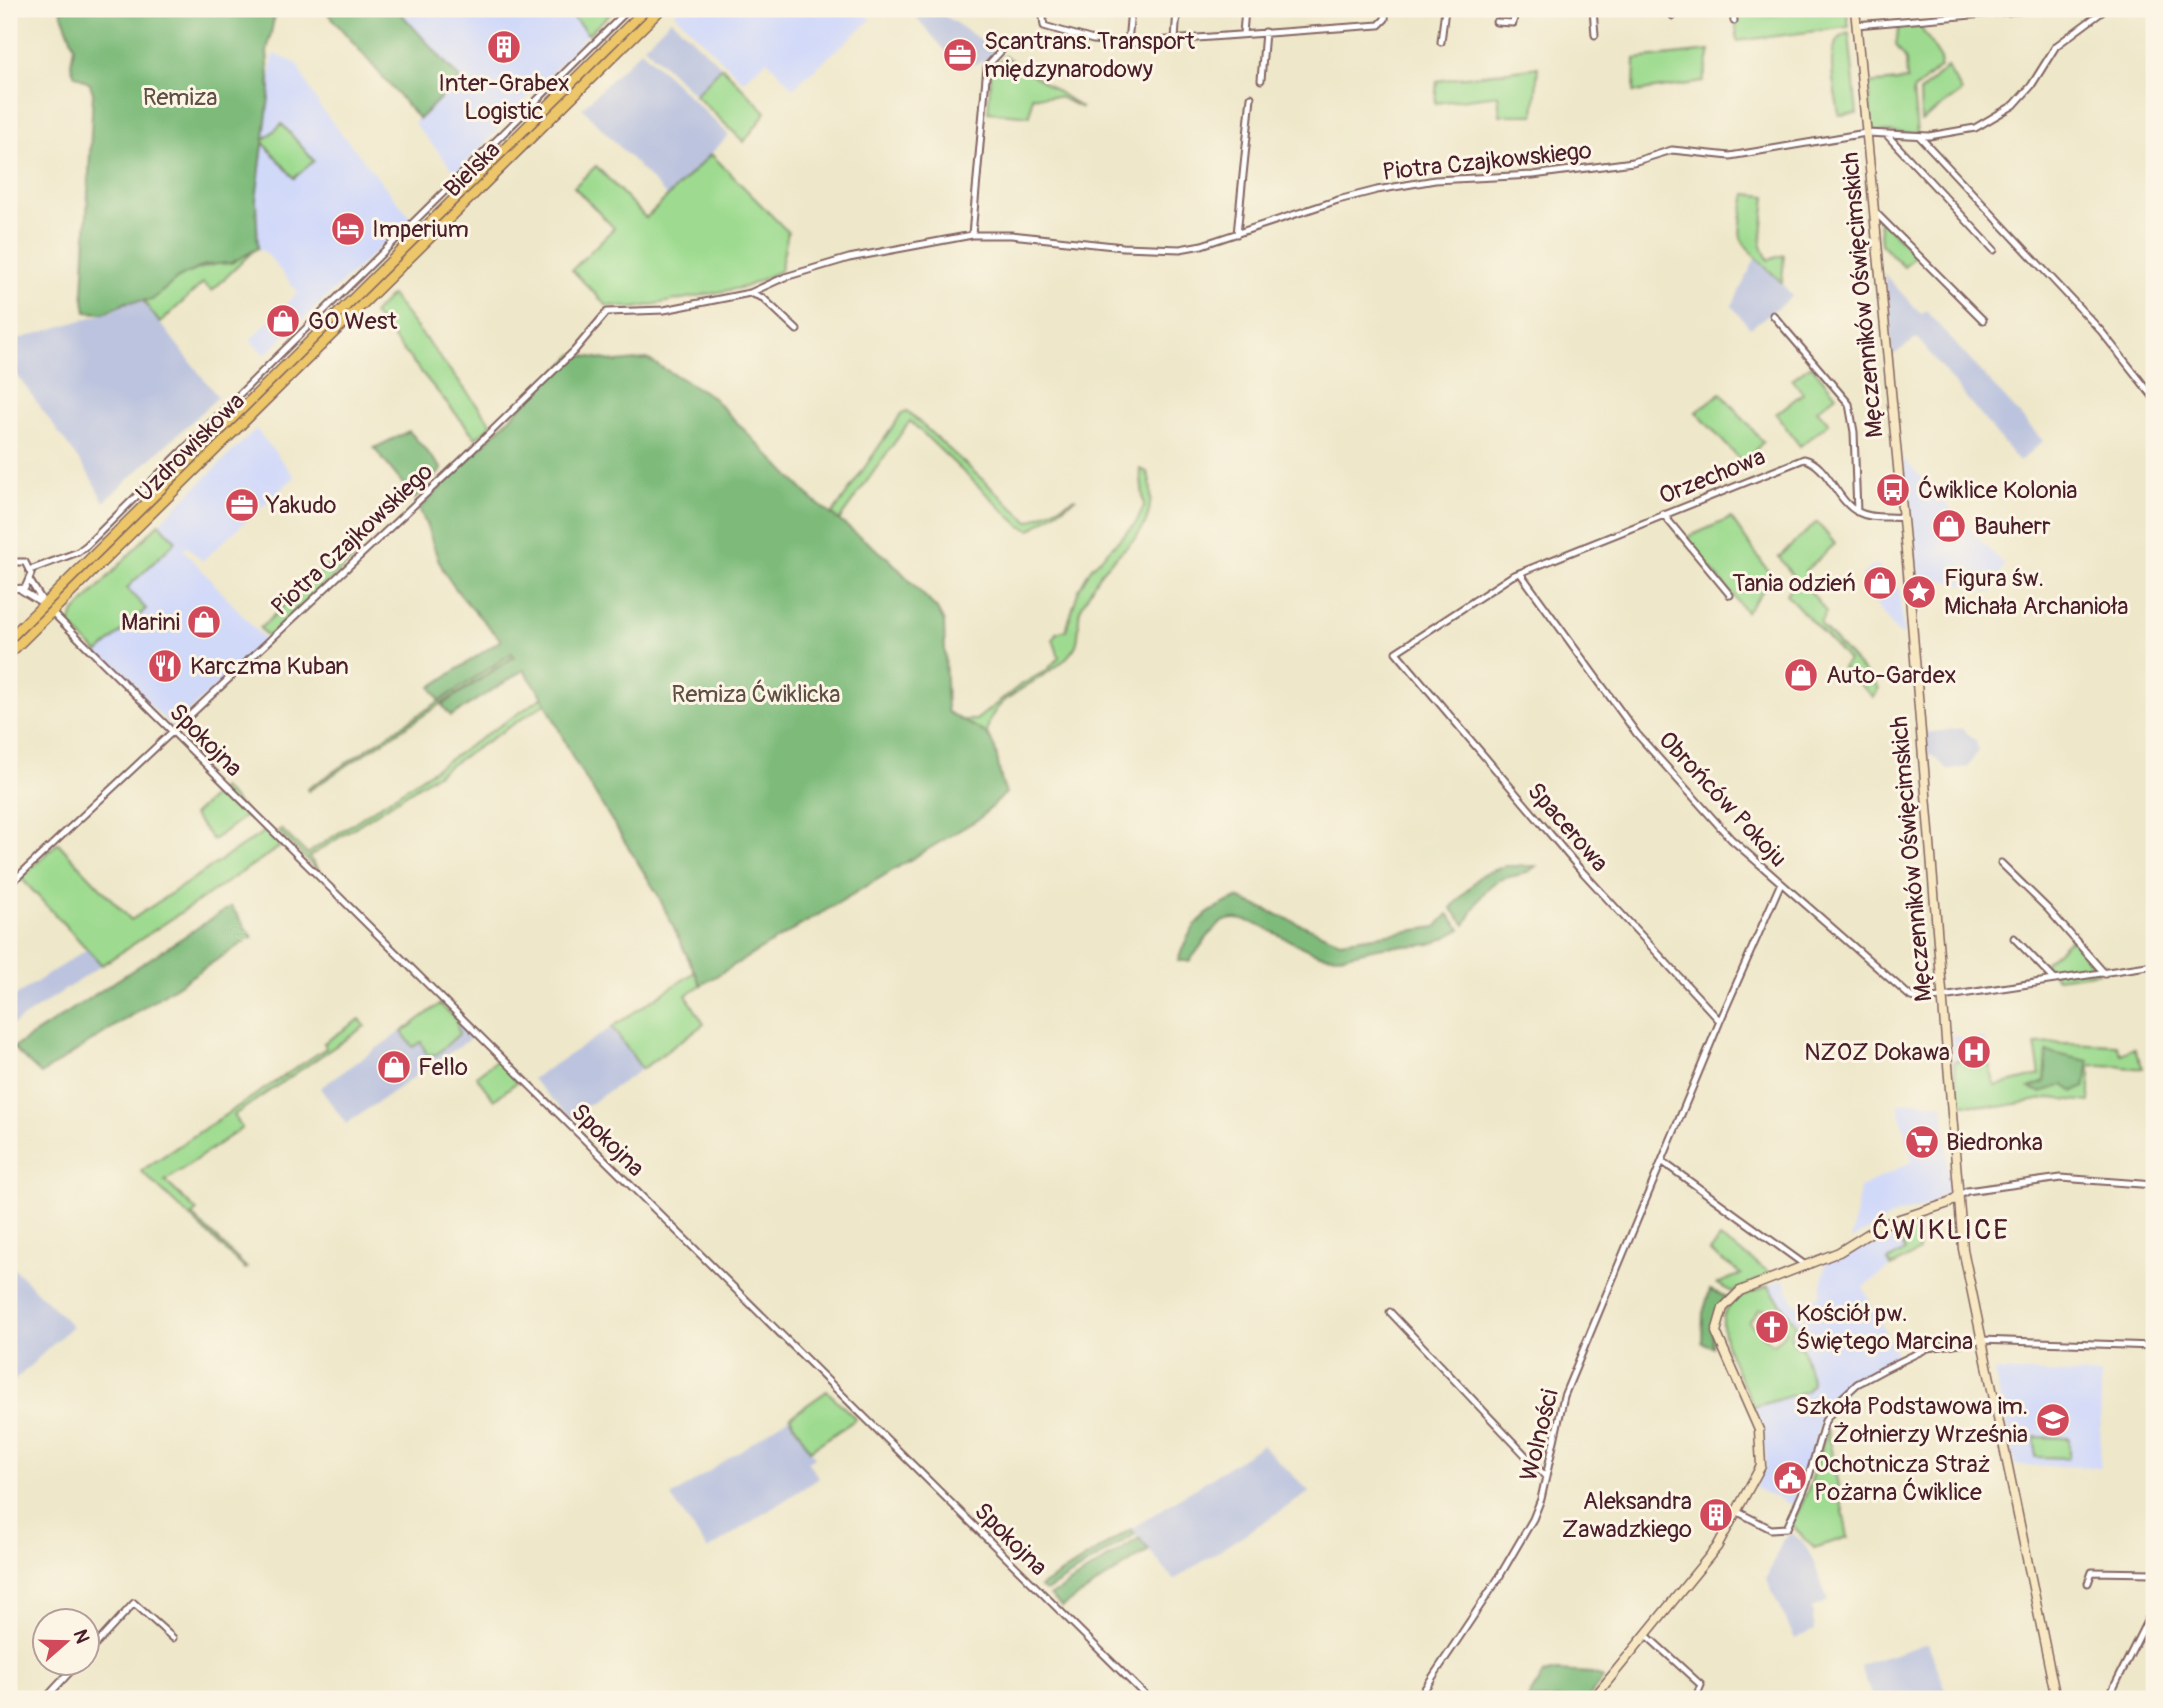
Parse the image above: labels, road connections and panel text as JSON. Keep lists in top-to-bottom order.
{
  "streets": {
    "main road": ["Bielska", "Męczenników Oświęcimskich", "Uzdrowiskowa"],
    "street": [
      "Piotra Czajkowskiego",
      "Orzechowa",
      "Spokojna",
      "Obrońców Pokoju",
      "Spacerowa",
      "Wolności"
    ]
  },
  "crossings": [
    ["Piotra Czajkowskiego", "Męczenników Oświęcimskich"],
    ["Piotra Czajkowskiego", "Spokojna"],
    ["Bielska", "Uzdrowiskowa"],
    ["Męczenników Oświęcimskich", "Obrońców Pokoju"],
    ["Uzdrowiskowa", "Spokojna"],
    ["Orzechowa", "Obrońców Pokoju"],
    ["Orzechowa", "Spacerowa"],
    ["Obrońców Pokoju", "Wolności"],
    ["Spacerowa", "Wolności"]
  ],
  "districts": ["ĆWIKLICE"],
  "parks": ["Remiza", "Remiza Ćwiklicka"],
  "places": {
    "building": ["Inter-Grabex Logistic", "Aleksandra Zawadzkiego"],
    "office": ["Scantrans. Transport międzynarodowy", "Yakudo"],
    "hotel": ["Imperium"],
    "shop": [
      "GO West",
      "Bauherr",
      "Tania odzień",
      "Marini",
      "Auto-Gardex",
      "Fello"
    ],
    "bus stop": ["Ćwiklice Kolonia"],
    "place": ["Figura św. Michała Archanioła"],
    "restaurant": ["Karczma Kuban"],
    "hospital": ["NZOZ Dokawa"],
    "supermarket": ["Biedronka"],
    "church": ["Kościół pw. Świętego Marcina"],
    "school or university": ["Szkoła Podstawowa im. Żołnierzy Września"],
    "public building": ["Ochotnicza Straż Pożarna Ćwiklice"]
  },
  "north": "right"
}
